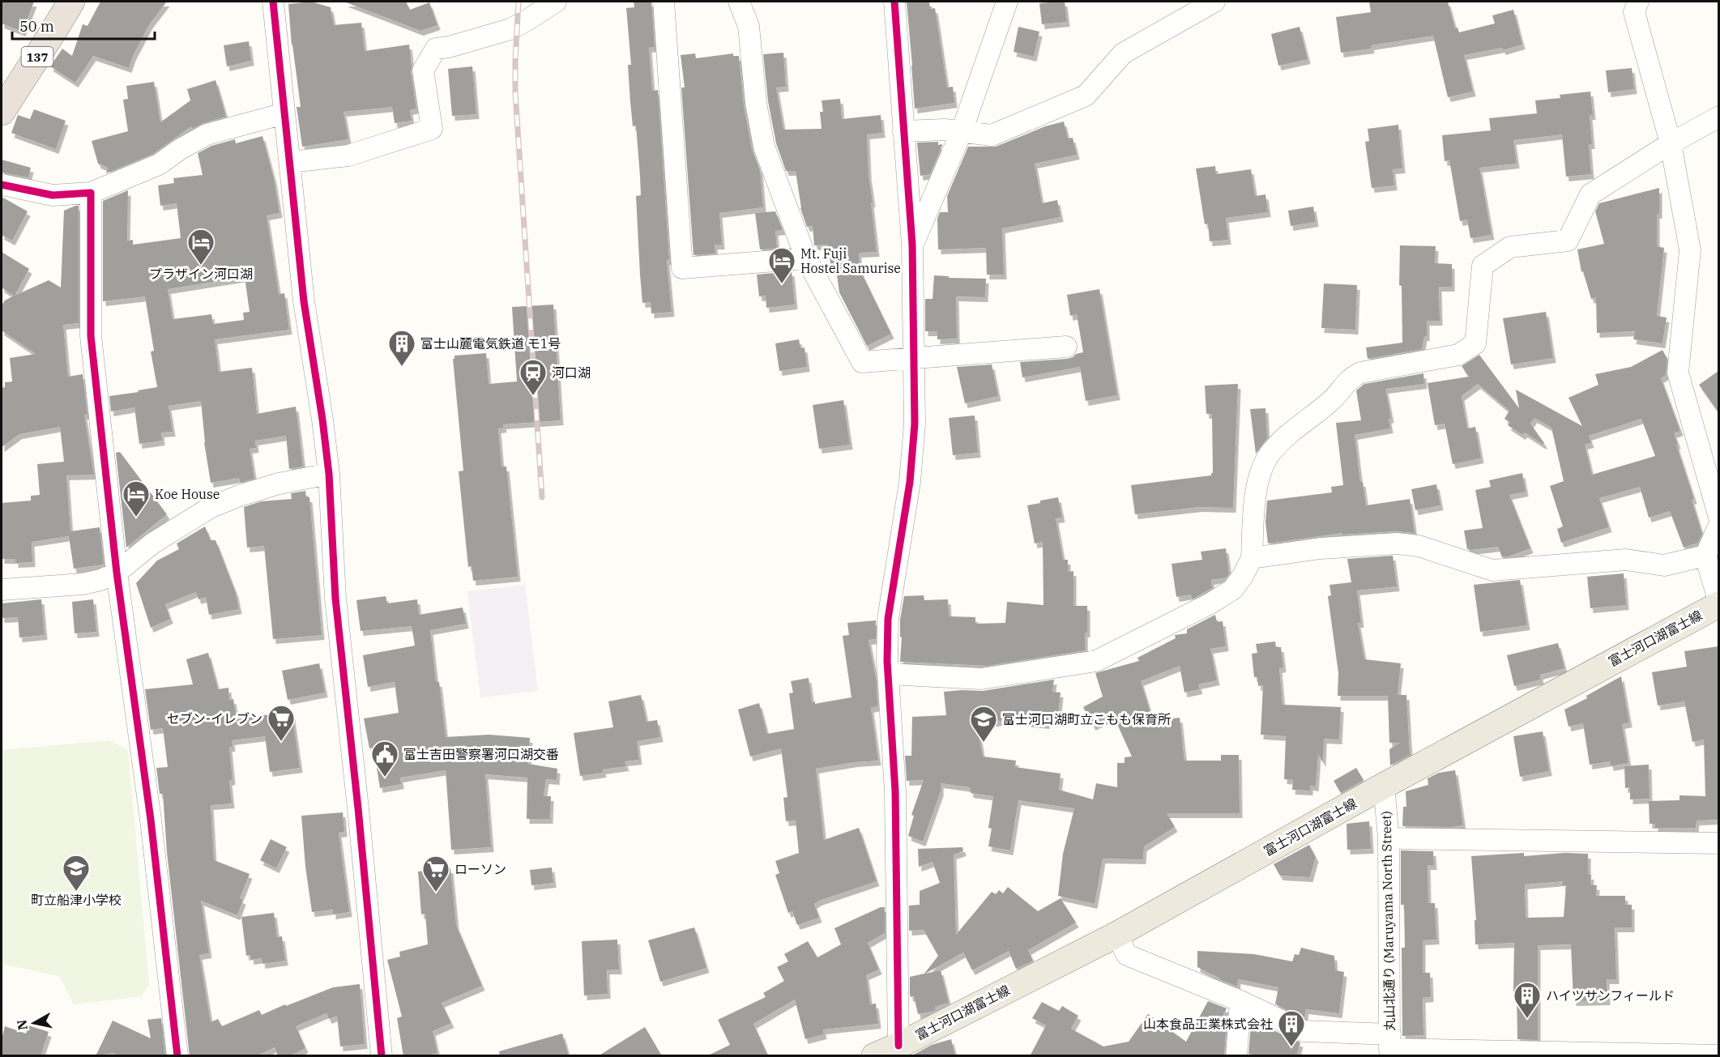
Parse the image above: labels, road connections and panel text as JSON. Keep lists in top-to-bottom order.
{
  "streets": {
    "highway": ["137"],
    "main road": ["富士河口湖富士線"],
    "street": ["丸山北通り (Maruyama North Street)"]
  },
  "crossings": [
    ["富士河口湖富士線", "丸山北通り (Maruyama North Street)"]
  ],
  "places": {
    "hotel": ["プラザイン河口湖", "Mt. Fuji Hostel Samurise", "Koe House"],
    "building": ["富士山麓電気鉄道 モ1号", "ハイツサンフィールド", "山本食品工業株式会社"],
    "station": ["河口湖"],
    "supermarket": ["セブン-イレブン", "ローソン"],
    "school or university": ["富士河口湖町立こもも保育所", "町立船津小学校"],
    "public building": ["富士吉田警察署河口湖交番"]
  },
  "scale_bar": "50 m",
  "north": "left"
}
